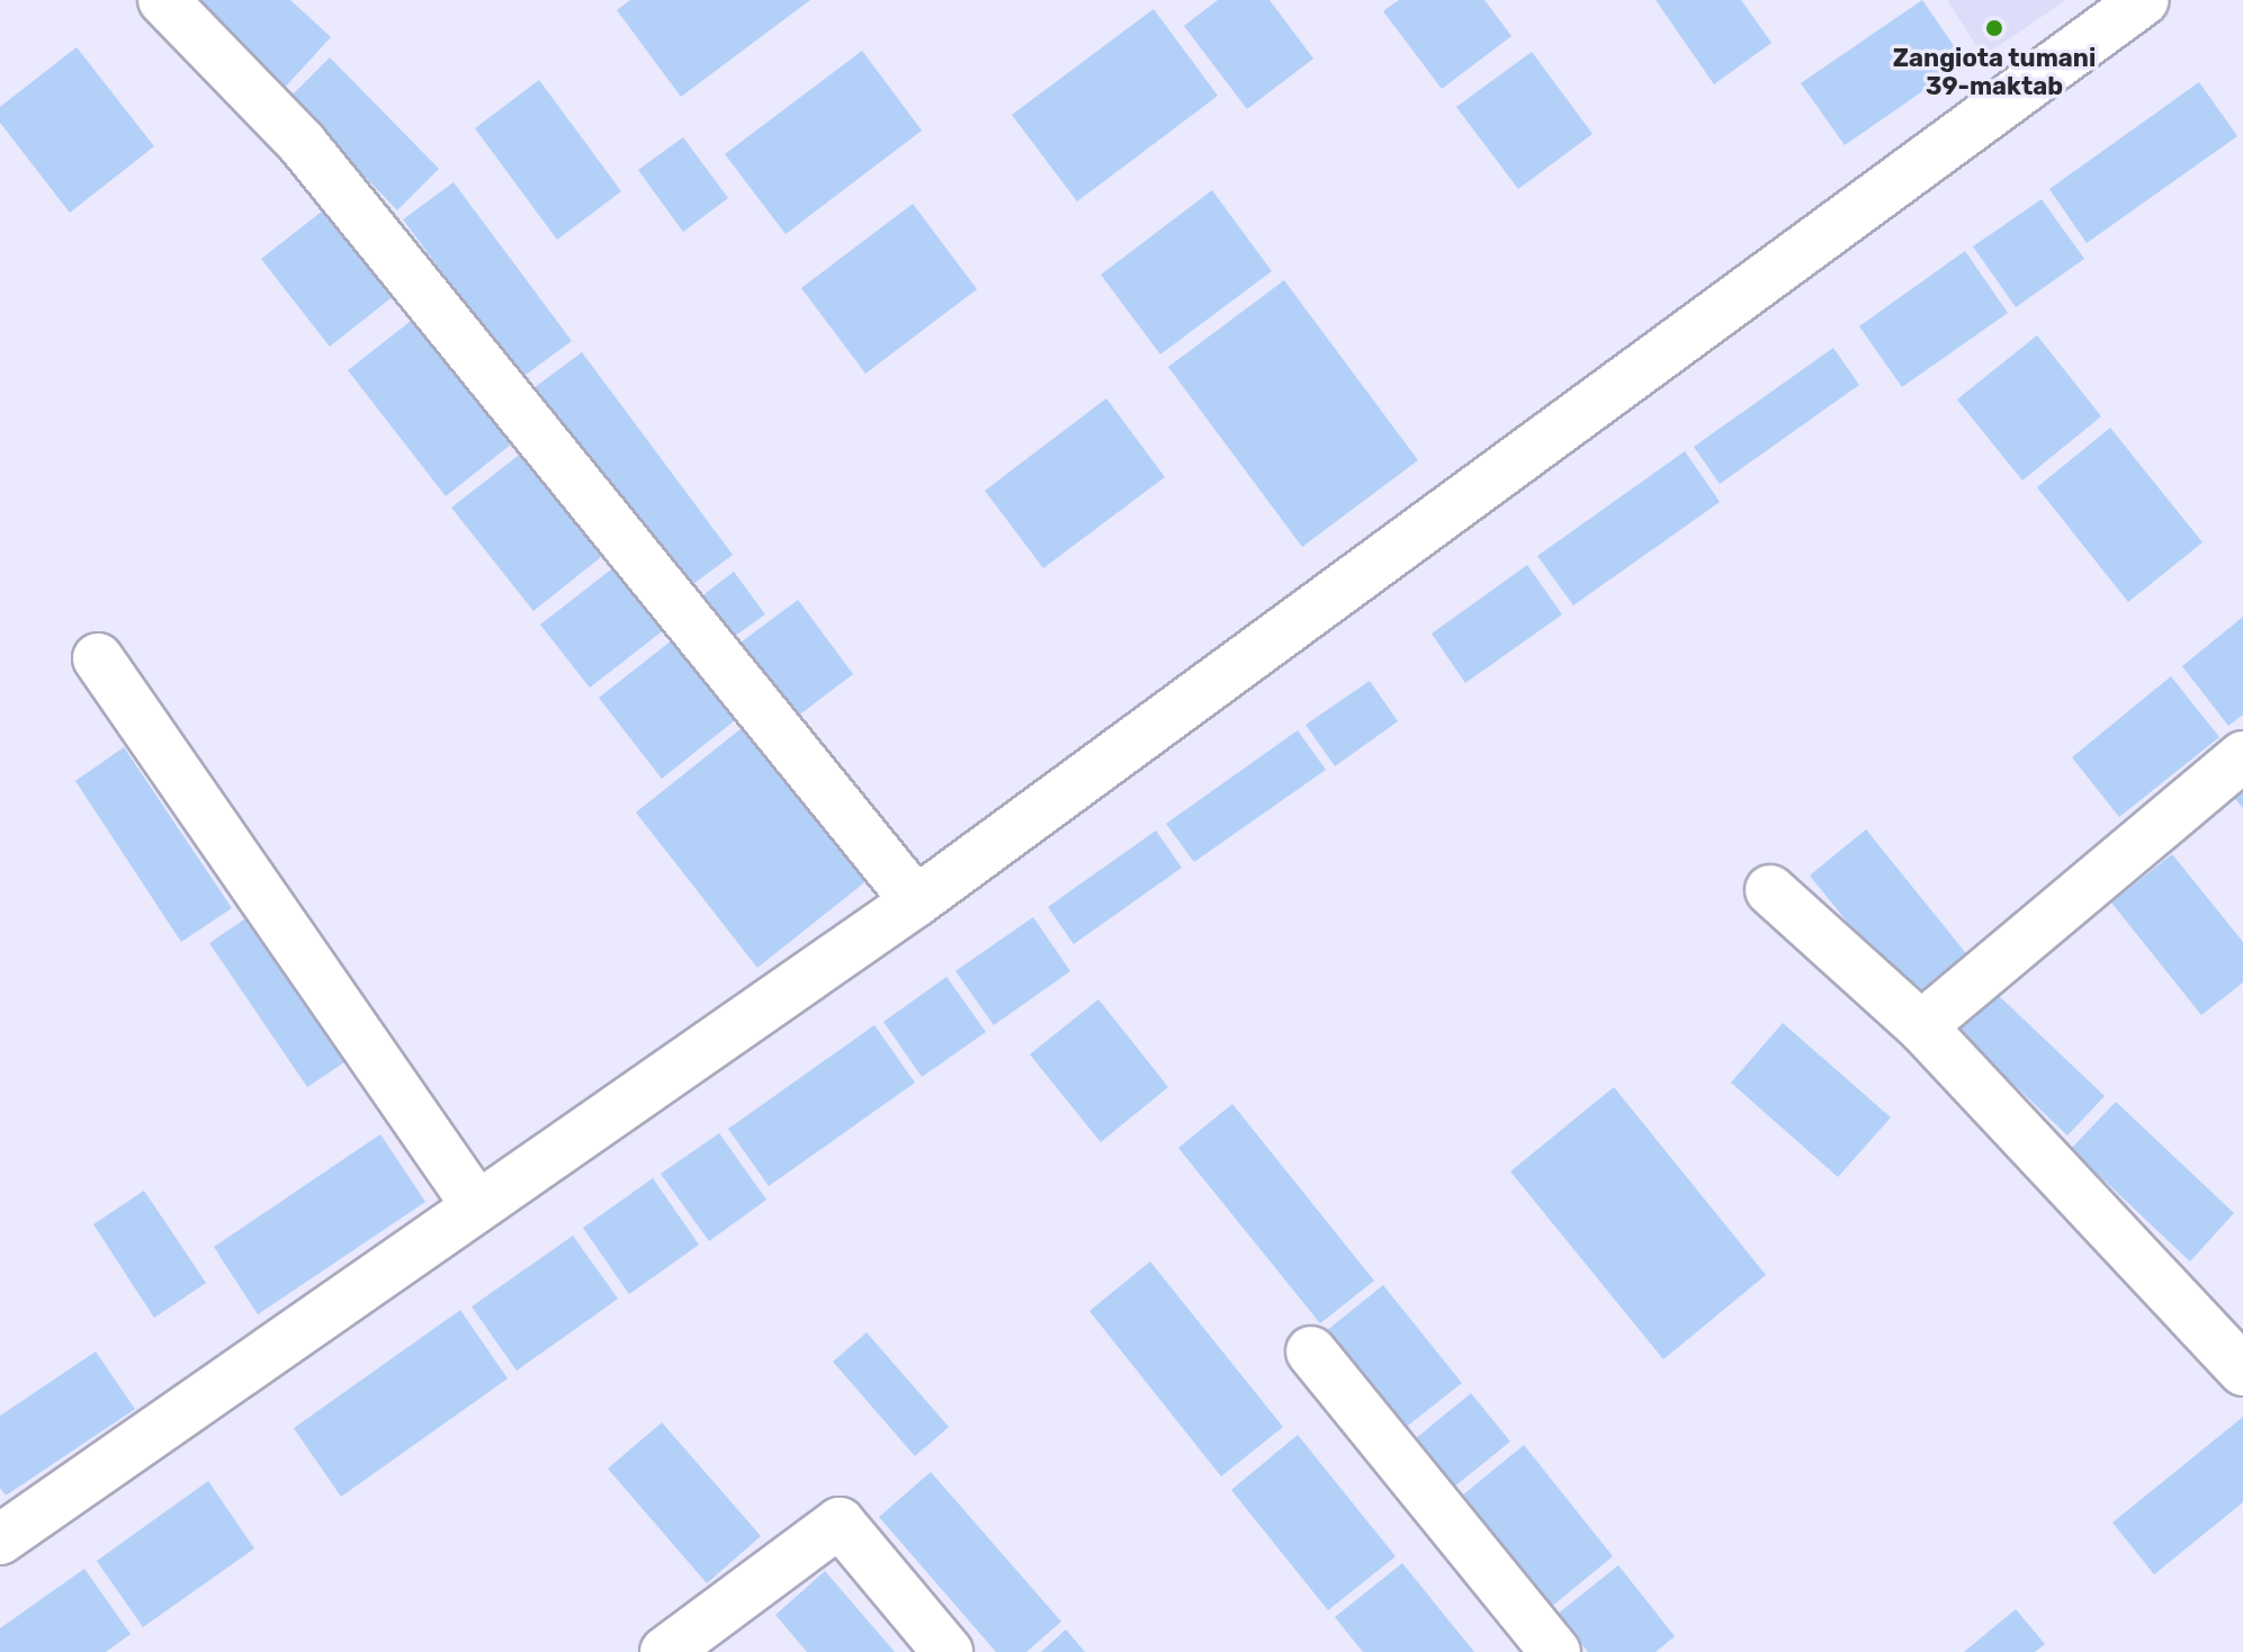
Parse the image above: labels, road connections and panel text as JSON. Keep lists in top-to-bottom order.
{
  "places": ["Zangiota tumani 39-maktab"]
}
